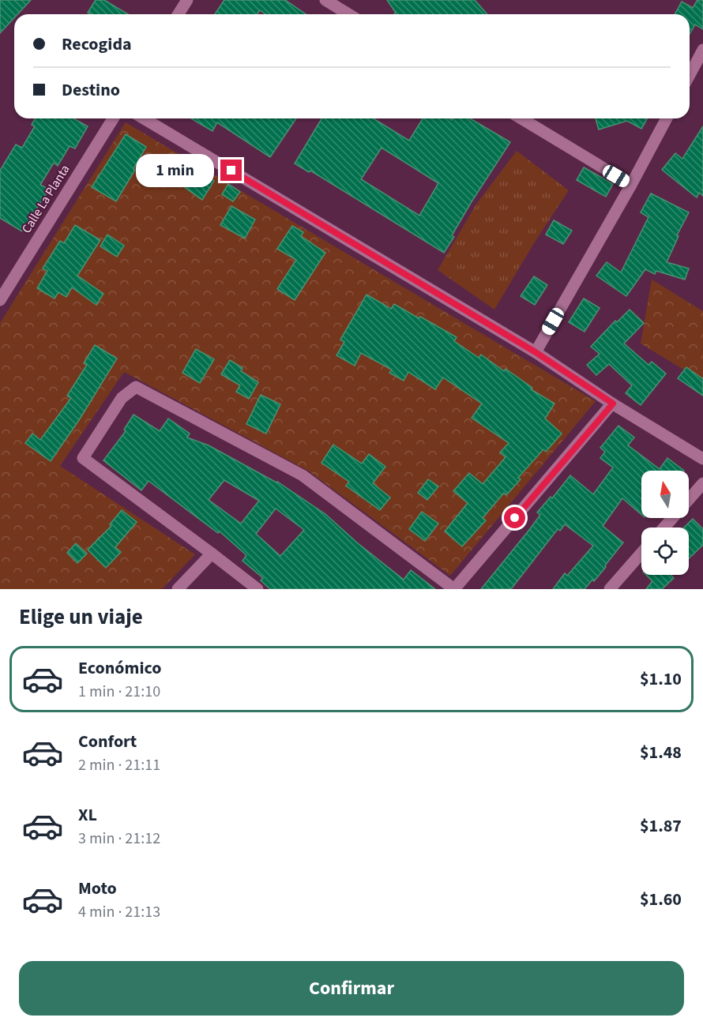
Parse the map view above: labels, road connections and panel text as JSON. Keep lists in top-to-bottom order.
{
  "streets": {
    "street": ["Calle La Planta"]
  },
  "north": "top",
  "page": {
    "banner": ["Recogida", "Destino"],
    "bubble": "1 min",
    "heading": "Elige un viaje",
    "list": [
      {
        "name": "Económico",
        "note": "1 min · 21:10",
        "value": "$1.10"
      },
      {
        "name": "Confort",
        "note": "2 min · 21:11",
        "value": "$1.48"
      },
      {
        "name": "XL",
        "note": "3 min · 21:12",
        "value": "$1.87"
      },
      {
        "name": "Moto",
        "note": "4 min · 21:13",
        "value": "$1.60"
      }
    ],
    "buttons": "Confirmar"
  }
}
